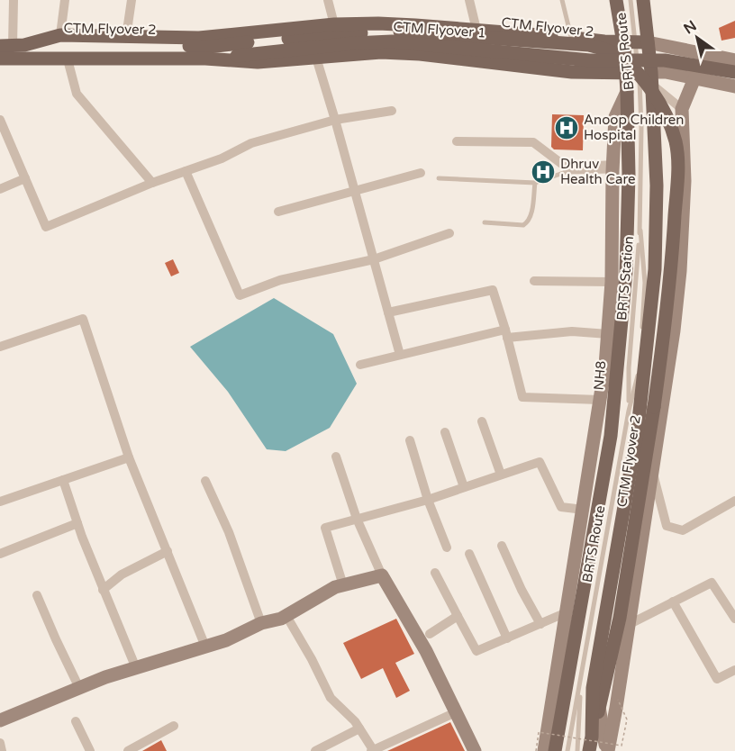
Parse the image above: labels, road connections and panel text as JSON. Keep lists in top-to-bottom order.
{
  "streets": {
    "main road": ["CTM Flyover 2", "CTM Flyover 1", "NH8"],
    "lane": ["BRTS Route", "BRTS Station"]
  },
  "crossings": [
    ["CTM Flyover 2", "NH8"],
    ["BRTS Route", "BRTS Station"],
    ["BRTS Route", "NH8"]
  ],
  "places": {
    "hospital": ["Anoop Children Hospital", "Dhruv Health Care"]
  },
  "north": "top left"
}
